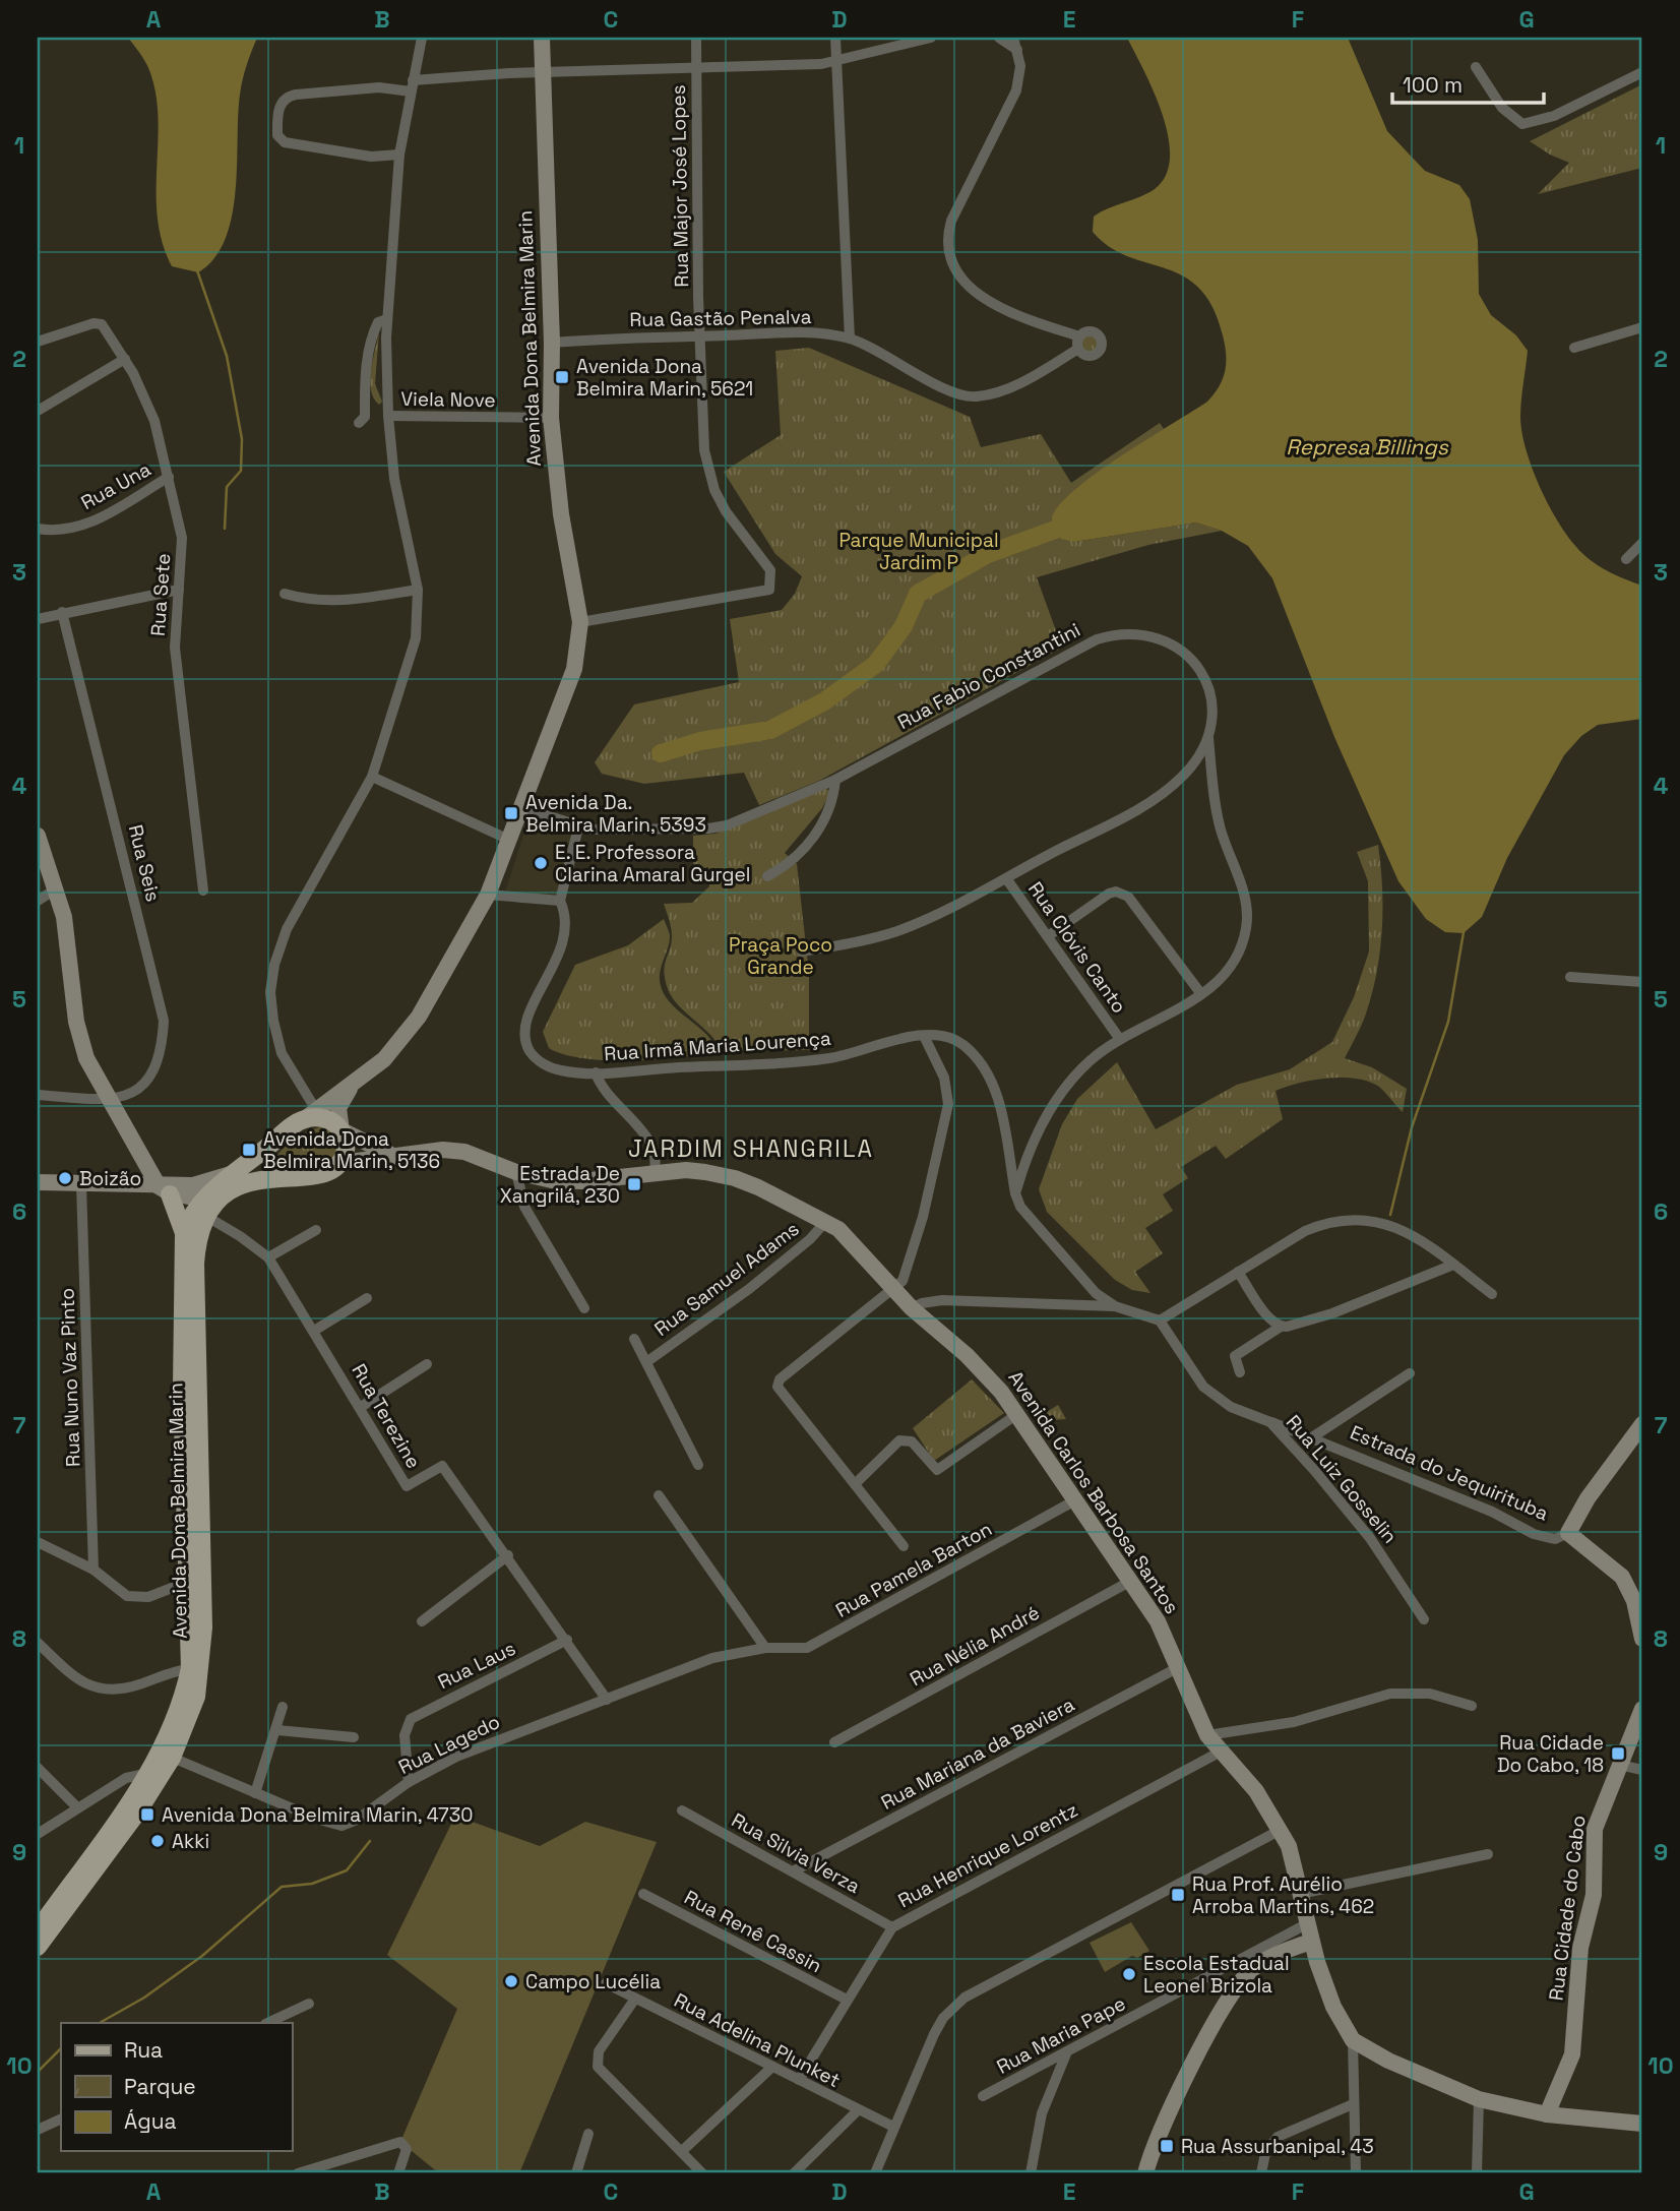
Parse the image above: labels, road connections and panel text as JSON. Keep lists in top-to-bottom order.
{
  "streets": {
    "main road": [
      "Avenida Dona Belmira Marin",
      "Estrada do Jequirituba",
      "Avenida Carlos Barbosa Santos",
      "Rua Cidade do Cabo"
    ],
    "street": [
      "Rua Major José Lopes",
      "Rua Gastão Penalva",
      "Viela Nove",
      "Rua Una",
      "Rua Sete",
      "Rua Fabio Constantini",
      "Rua Seis",
      "Rua Clóvis Canto",
      "Rua Irmã Maria Lourença",
      "Rua Samuel Adams",
      "Rua Nuno Vaz Pinto",
      "Rua Terezine",
      "Rua Luiz Gosselin",
      "Rua Pamela Barton",
      "Rua Nélia André",
      "Rua Laus",
      "Rua Lagedo",
      "Rua Mariana da Baviera",
      "Rua Silvia Verza",
      "Rua Henrique Lorentz",
      "Rua Renê Cassin",
      "Rua Maria Pape",
      "Rua Adelina Plunket"
    ]
  },
  "crossings": [
    ["Rua Major José Lopes", "Rua Gastão Penalva"],
    ["Rua Major José Lopes", "Avenida Dona Belmira Marin"],
    ["Rua Gastão Penalva", "Avenida Dona Belmira Marin"],
    ["Avenida Dona Belmira Marin", "Viela Nove"],
    ["Avenida Dona Belmira Marin", "Rua Fabio Constantini"],
    ["Avenida Dona Belmira Marin", "Rua Terezine"],
    ["Avenida Dona Belmira Marin", "Avenida Carlos Barbosa Santos"],
    ["Avenida Dona Belmira Marin", "Rua Lagedo"],
    ["Rua Una", "Rua Sete"],
    ["Rua Fabio Constantini", "Rua Clóvis Canto"],
    ["Rua Fabio Constantini", "Rua Irmã Maria Lourença"],
    ["Rua Irmã Maria Lourença", "Rua Luiz Gosselin"],
    ["Rua Samuel Adams", "Avenida Carlos Barbosa Santos"],
    ["Rua Terezine", "Rua Laus"],
    ["Rua Terezine", "Rua Lagedo"],
    ["Estrada do Jequirituba", "Rua Luiz Gosselin"],
    ["Avenida Carlos Barbosa Santos", "Rua Pamela Barton"],
    ["Avenida Carlos Barbosa Santos", "Rua Nélia André"],
    ["Avenida Carlos Barbosa Santos", "Rua Mariana da Baviera"],
    ["Avenida Carlos Barbosa Santos", "Rua Henrique Lorentz"],
    ["Avenida Carlos Barbosa Santos", "Rua Cidade do Cabo"],
    ["Avenida Carlos Barbosa Santos", "Rua Maria Pape"],
    ["Rua Pamela Barton", "Rua Lagedo"],
    ["Rua Laus", "Rua Lagedo"],
    ["Rua Mariana da Baviera", "Rua Silvia Verza"],
    ["Rua Silvia Verza", "Rua Henrique Lorentz"],
    ["Rua Henrique Lorentz", "Rua Renê Cassin"],
    ["Rua Henrique Lorentz", "Rua Adelina Plunket"]
  ],
  "districts": ["JARDIM SHANGRILA"],
  "water": ["Represa Billings"],
  "parks": ["Parque Municipal Jardim P", "Praça Poco Grande"],
  "places": {
    "transit": [
      "Avenida Dona Belmira Marin, 5621",
      "Avenida Da. Belmira Marin, 5393",
      "Avenida Dona Belmira Marin, 5136",
      "Estrada De Xangrilá, 230",
      "Rua Cidade Do Cabo, 18",
      "Avenida Dona Belmira Marin, 4730",
      "Rua Prof. Aurélio Arroba Martins, 462",
      "Rua Assurbanipal, 43"
    ],
    "other": [
      "E. E. Professora Clarina Amaral Gurgel",
      "Boizão",
      "Akki",
      "Escola Estadual Leonel Brizola",
      "Campo Lucélia"
    ]
  },
  "legend": ["Rua", "Parque", "Água"],
  "scale_bar": "100 m",
  "grid": {
    "columns": [
      "A",
      "B",
      "C",
      "D",
      "E",
      "F",
      "G"
    ],
    "rows": [
      "1",
      "2",
      "3",
      "4",
      "5",
      "6",
      "7",
      "8",
      "9",
      "10"
    ]
  }
}
